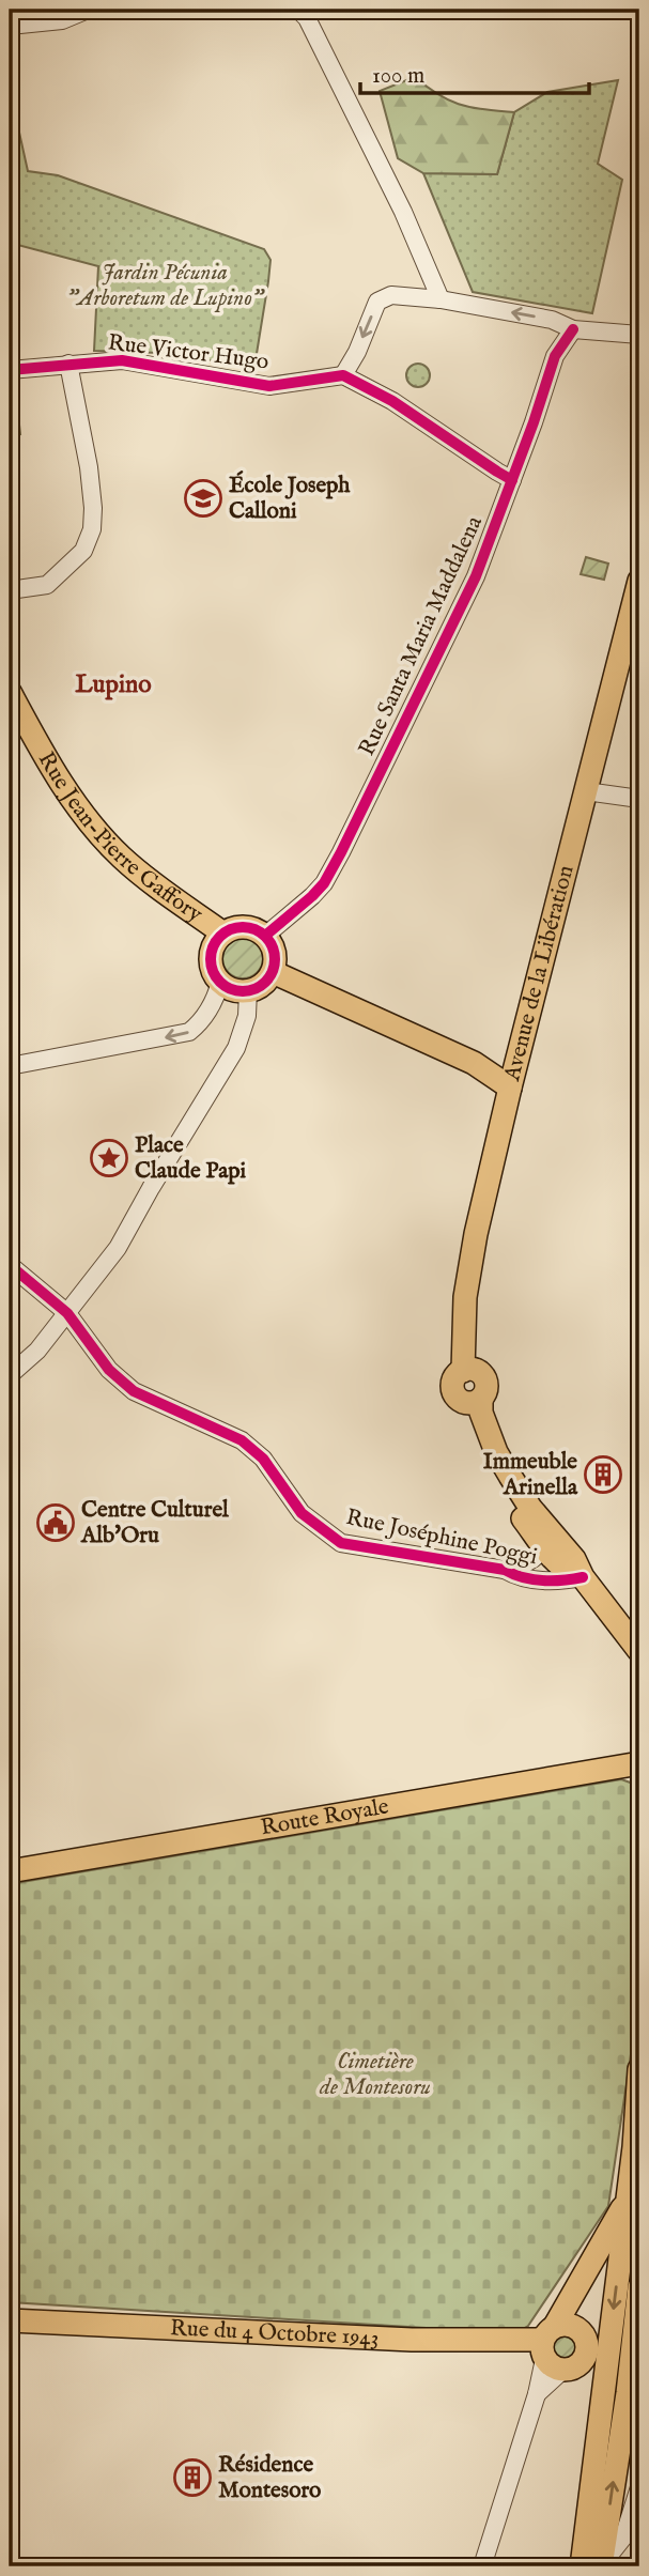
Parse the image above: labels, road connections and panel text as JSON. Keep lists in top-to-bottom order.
{
  "streets": {
    "main road": [
      "Rue Jean-Pierre Gaffory",
      "Avenue de la Libération",
      "Route Royale",
      "Rue du 4 Octobre 1943"
    ],
    "street": ["Rue Victor Hugo", "Rue Santa Maria Maddalena", "Rue Joséphine Poggi"]
  },
  "crossings": [
    ["Rue Santa Maria Maddalena", "Rue Jean-Pierre Gaffory"]
  ],
  "districts": ["Lupino"],
  "parks": ["Jardin Pécunia \"Arboretum de Lupino\"", "Cimetière de Montesoru"],
  "places": {
    "school or university": ["École Joseph Calloni"],
    "place": ["Place Claude Papi"],
    "building": ["Immeuble Arinella", "Résidence Montesoro"],
    "public building": ["Centre Culturel Alb'Oru"]
  },
  "scale_bar": "100 m"
}
